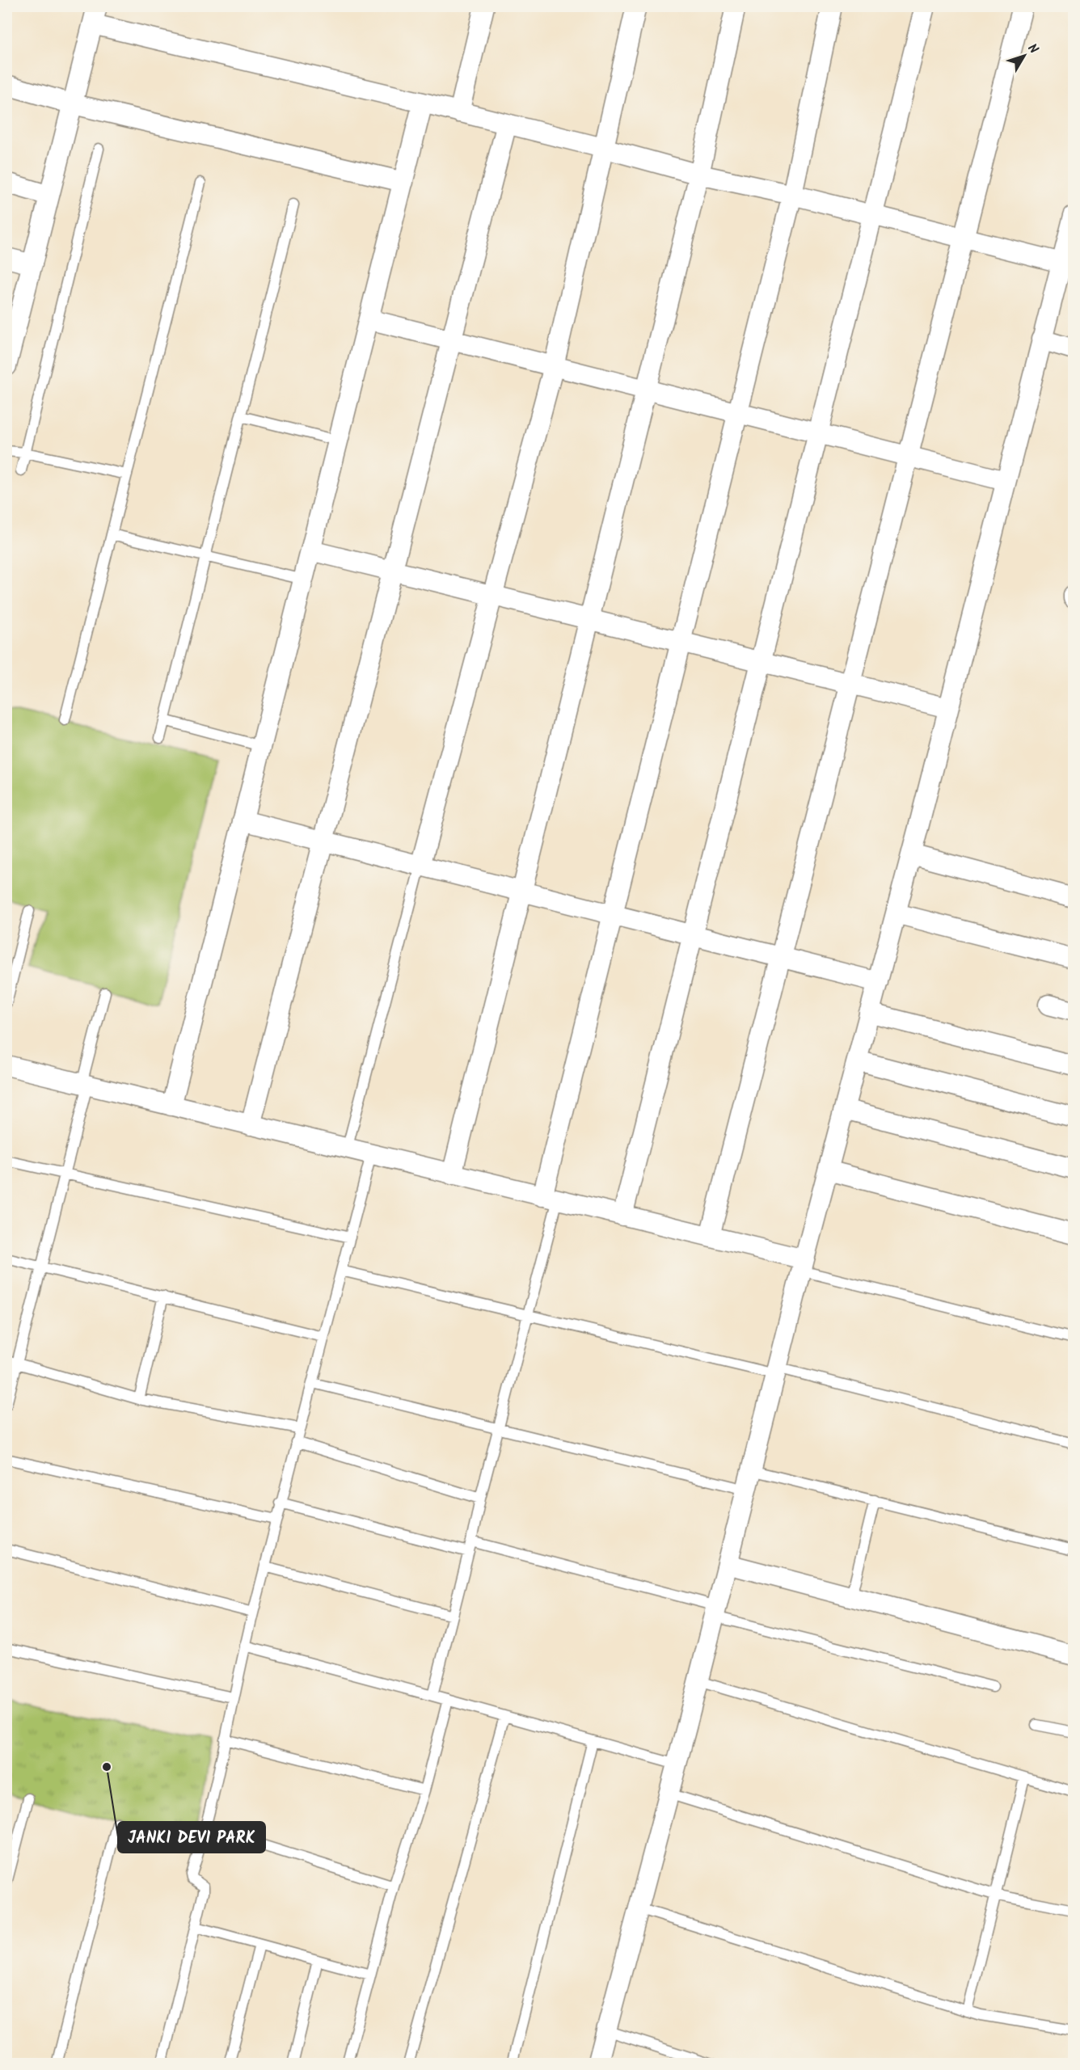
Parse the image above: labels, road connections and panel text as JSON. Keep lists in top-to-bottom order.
{
  "places": ["JANKI DEVI PARK"],
  "north": "top right"
}
